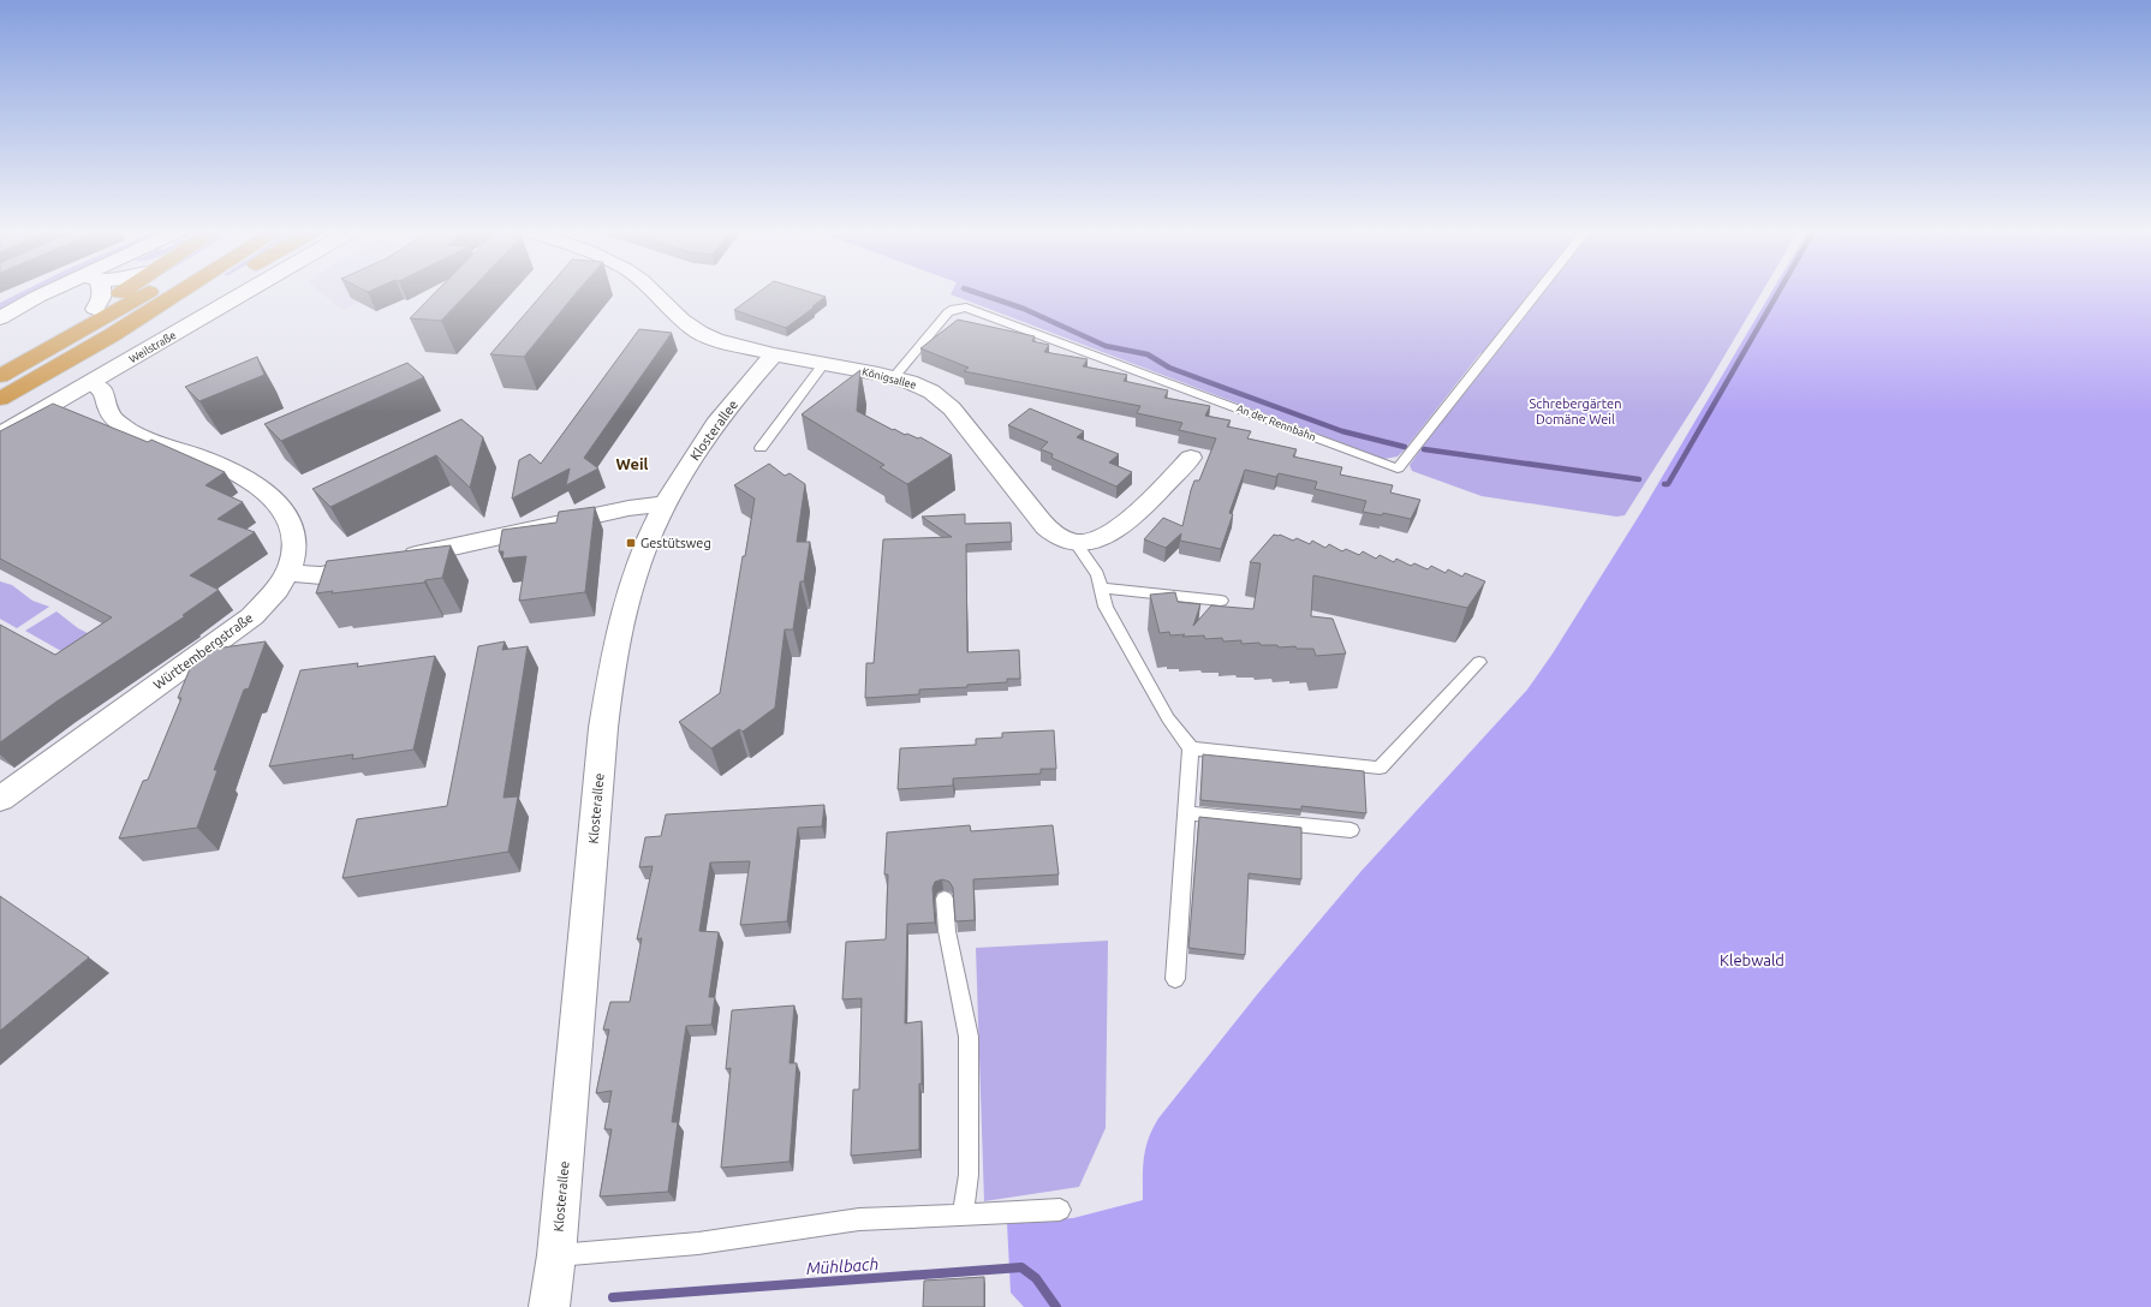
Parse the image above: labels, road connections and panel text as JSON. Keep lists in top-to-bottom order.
{
  "streets": {
    "street": [
      "Weilstraße",
      "Königsallee",
      "Klosterallee",
      "Württembergstraße"
    ],
    "lane": ["An der Rennbahn"]
  },
  "crossings": [
    ["Weilstraße", "Württembergstraße"],
    ["Königsallee", "An der Rennbahn"],
    ["Königsallee", "Klosterallee"]
  ],
  "districts": ["Weil"],
  "water": ["Mühlbach"],
  "parks": ["Schrebergärten Domäne Weil", "Klebwald"],
  "places": {
    "transit": ["Gestütsweg"]
  }
}
